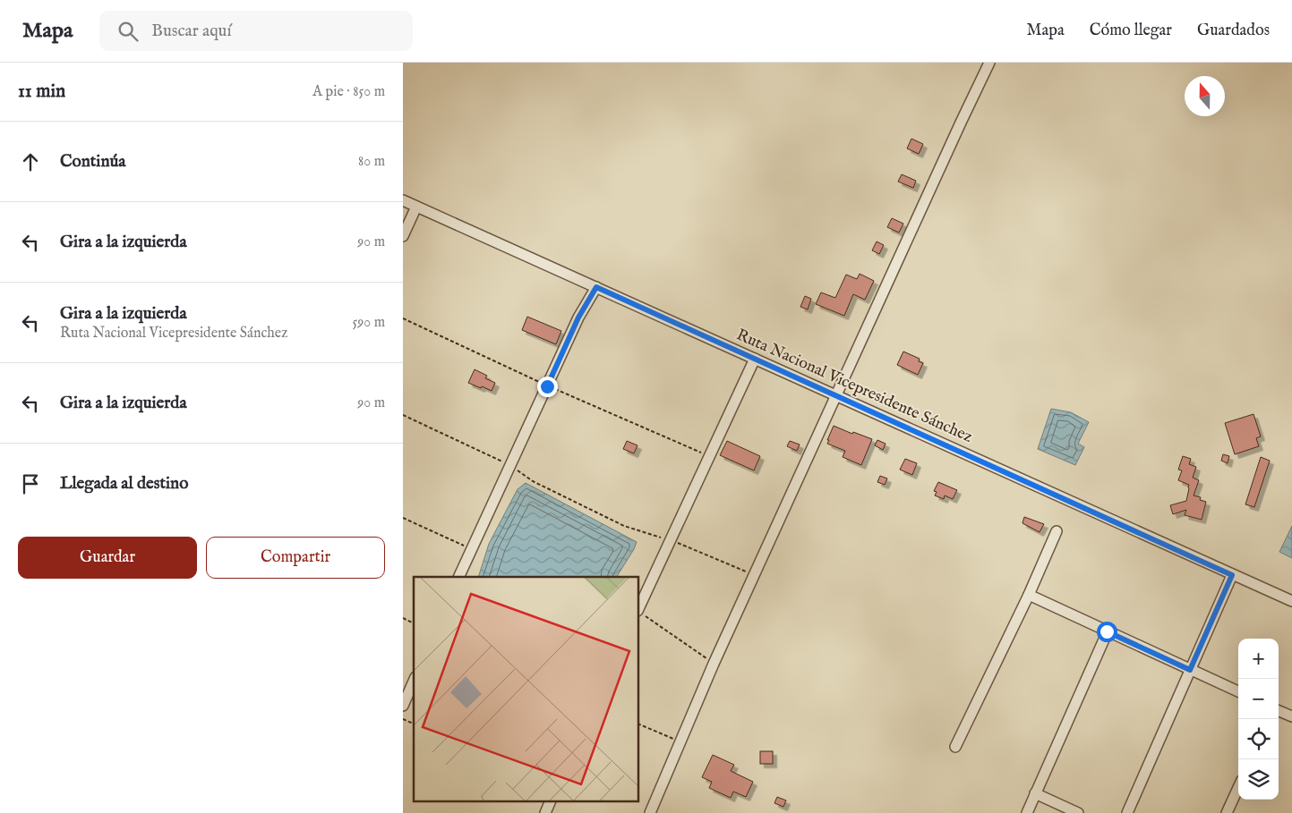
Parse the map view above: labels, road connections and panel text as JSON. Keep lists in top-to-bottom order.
{
  "streets": {
    "street": ["Ruta Nacional Vicepresidente Sánchez"]
  },
  "north": "top",
  "page": {
    "header": "Mapa",
    "search": "Buscar aquí",
    "nav": ["Mapa", "Cómo llegar", "Guardados"],
    "heading": ["11 min", "A pie · 850 m"],
    "list": [
      ["Continúa", "80 m"],
      ["Gira a la izquierda", "90 m"],
      ["Gira a la izquierda", "Ruta Nacional Vicepresidente Sánchez", "590 m"],
      ["Gira a la izquierda", "90 m"],
      "Llegada al destino"
    ],
    "buttons": ["Guardar", "Compartir"],
    "map_buttons": ["+", "−"]
  }
}
